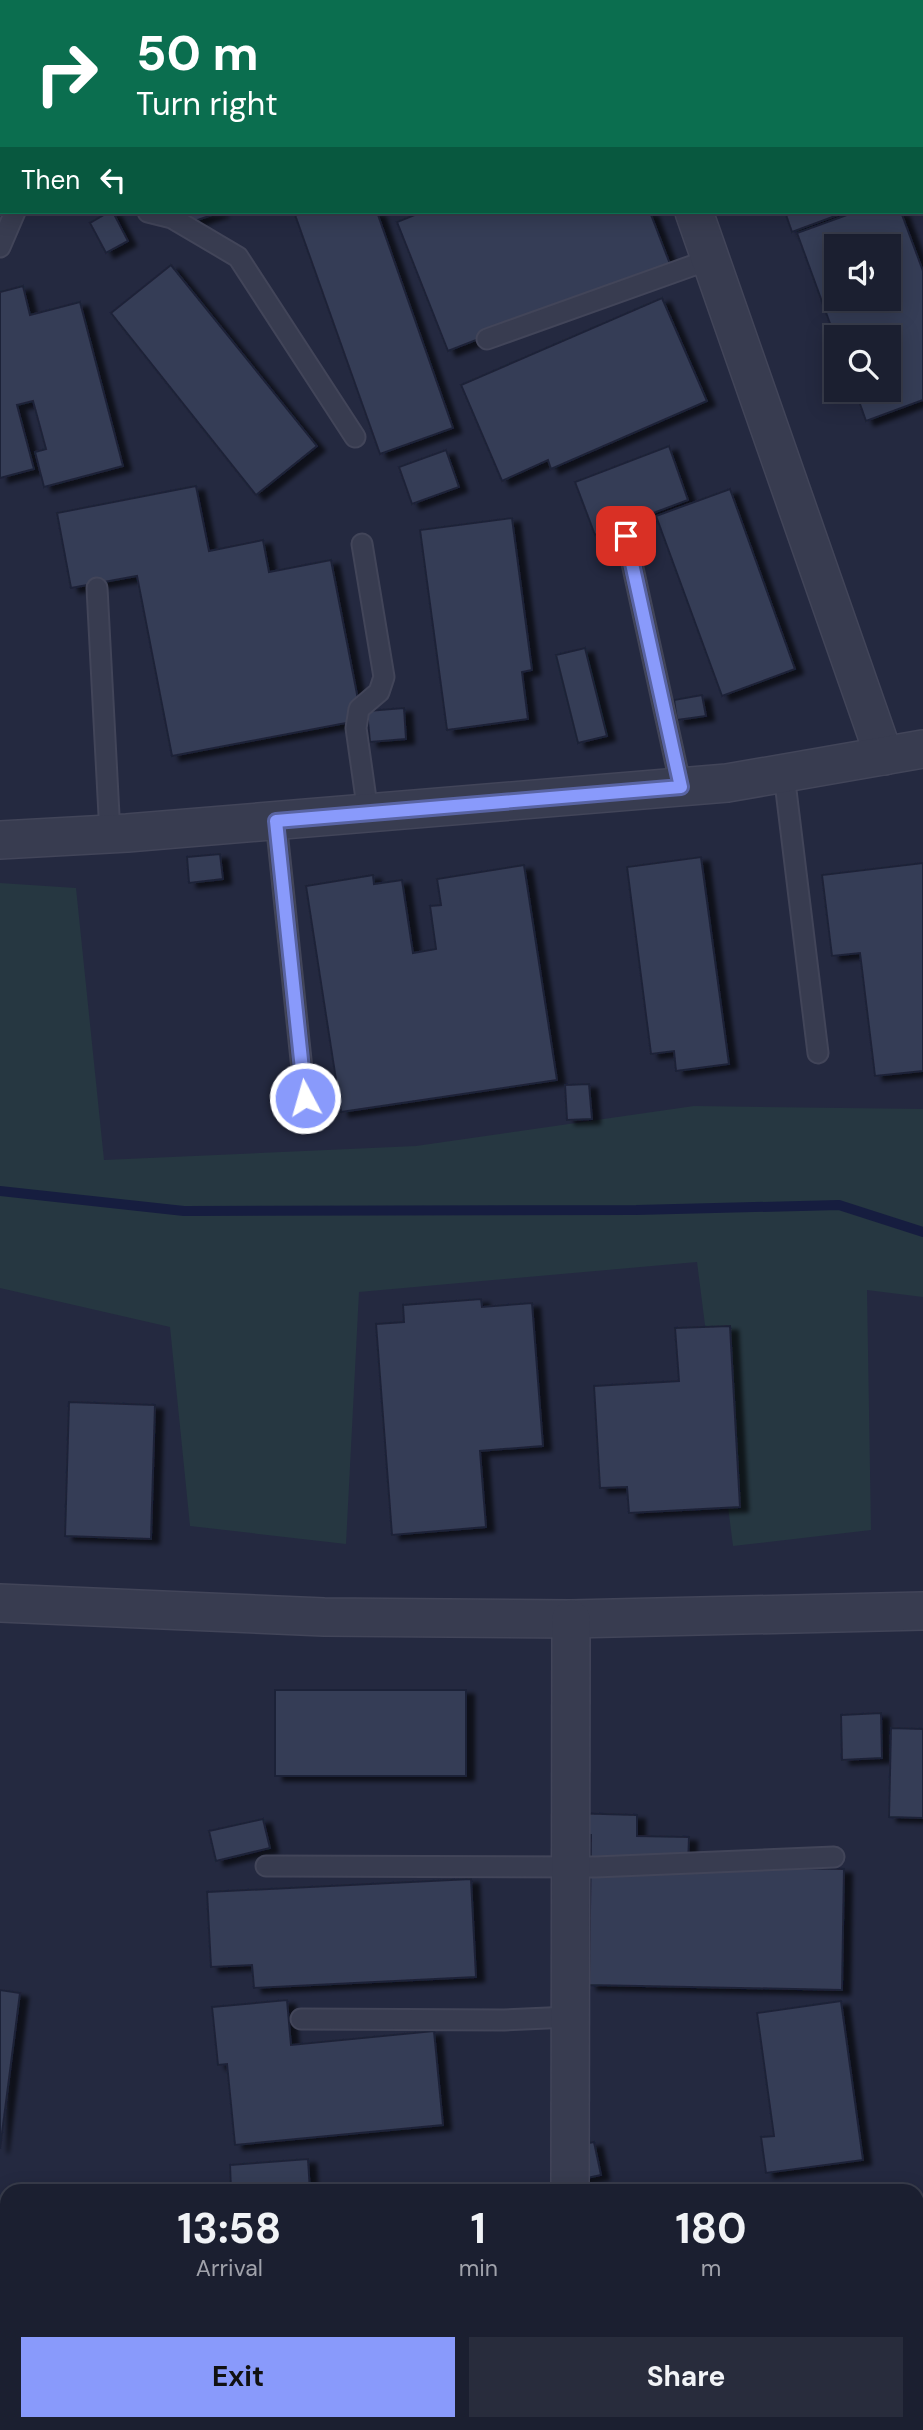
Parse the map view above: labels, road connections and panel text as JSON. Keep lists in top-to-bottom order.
{
  "page": {
    "turn": ["50 m", "Turn right"],
    "then": "Then",
    "eta": [
      "13:58",
      "Arrival",
      "1",
      "min",
      "180",
      "m"
    ],
    "buttons": ["Exit", "Share"]
  }
}
